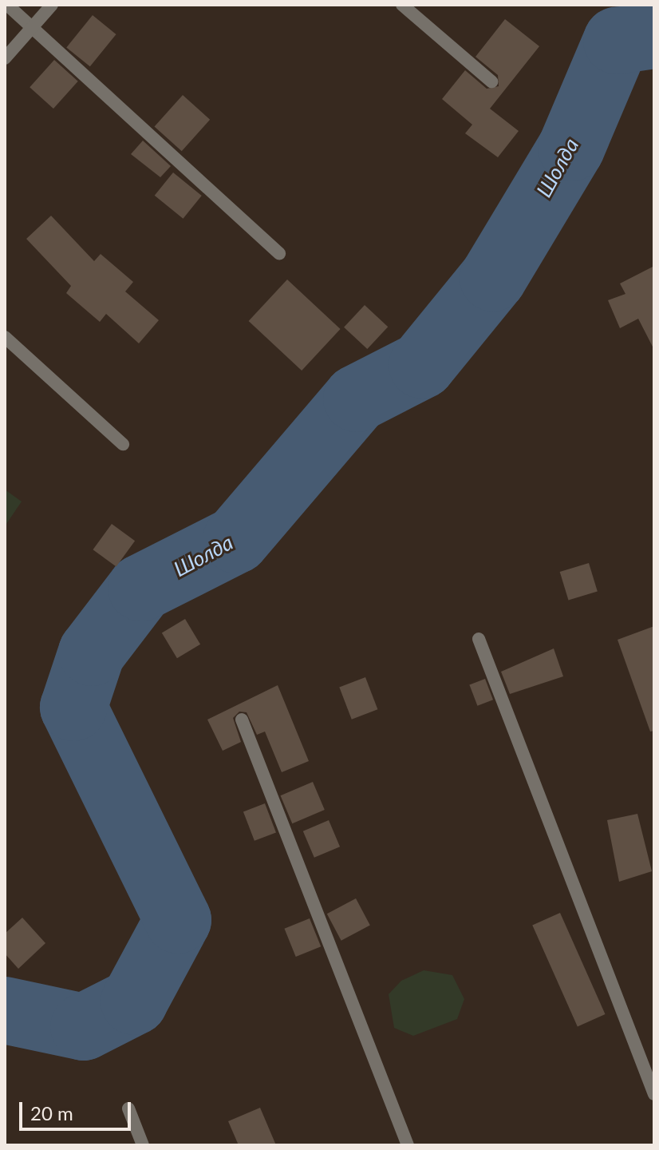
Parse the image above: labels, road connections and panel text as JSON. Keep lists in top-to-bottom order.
{
  "water": ["Шолда"],
  "scale_bar": "20 m"
}
